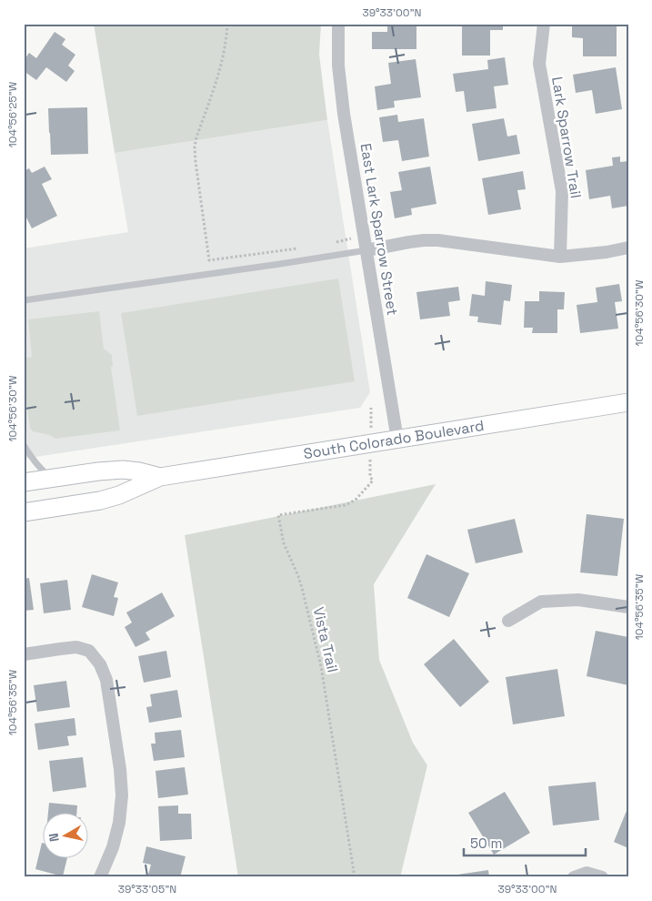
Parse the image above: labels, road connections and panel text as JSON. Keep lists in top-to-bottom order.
{
  "streets": {
    "main road": ["South Colorado Boulevard"],
    "street": ["Lark Sparrow Trail", "East Lark Sparrow Street"],
    "path": ["Vista Trail"]
  },
  "crossings": [
    ["East Lark Sparrow Street", "South Colorado Boulevard"]
  ],
  "scale_bar": "50 m",
  "north": "left",
  "coordinates": [
    "39°33'00\"N",
    "104°56'25\"W",
    "104°56'30\"W",
    "104°56'35\"W",
    "39°33'05\"N"
  ]
}
